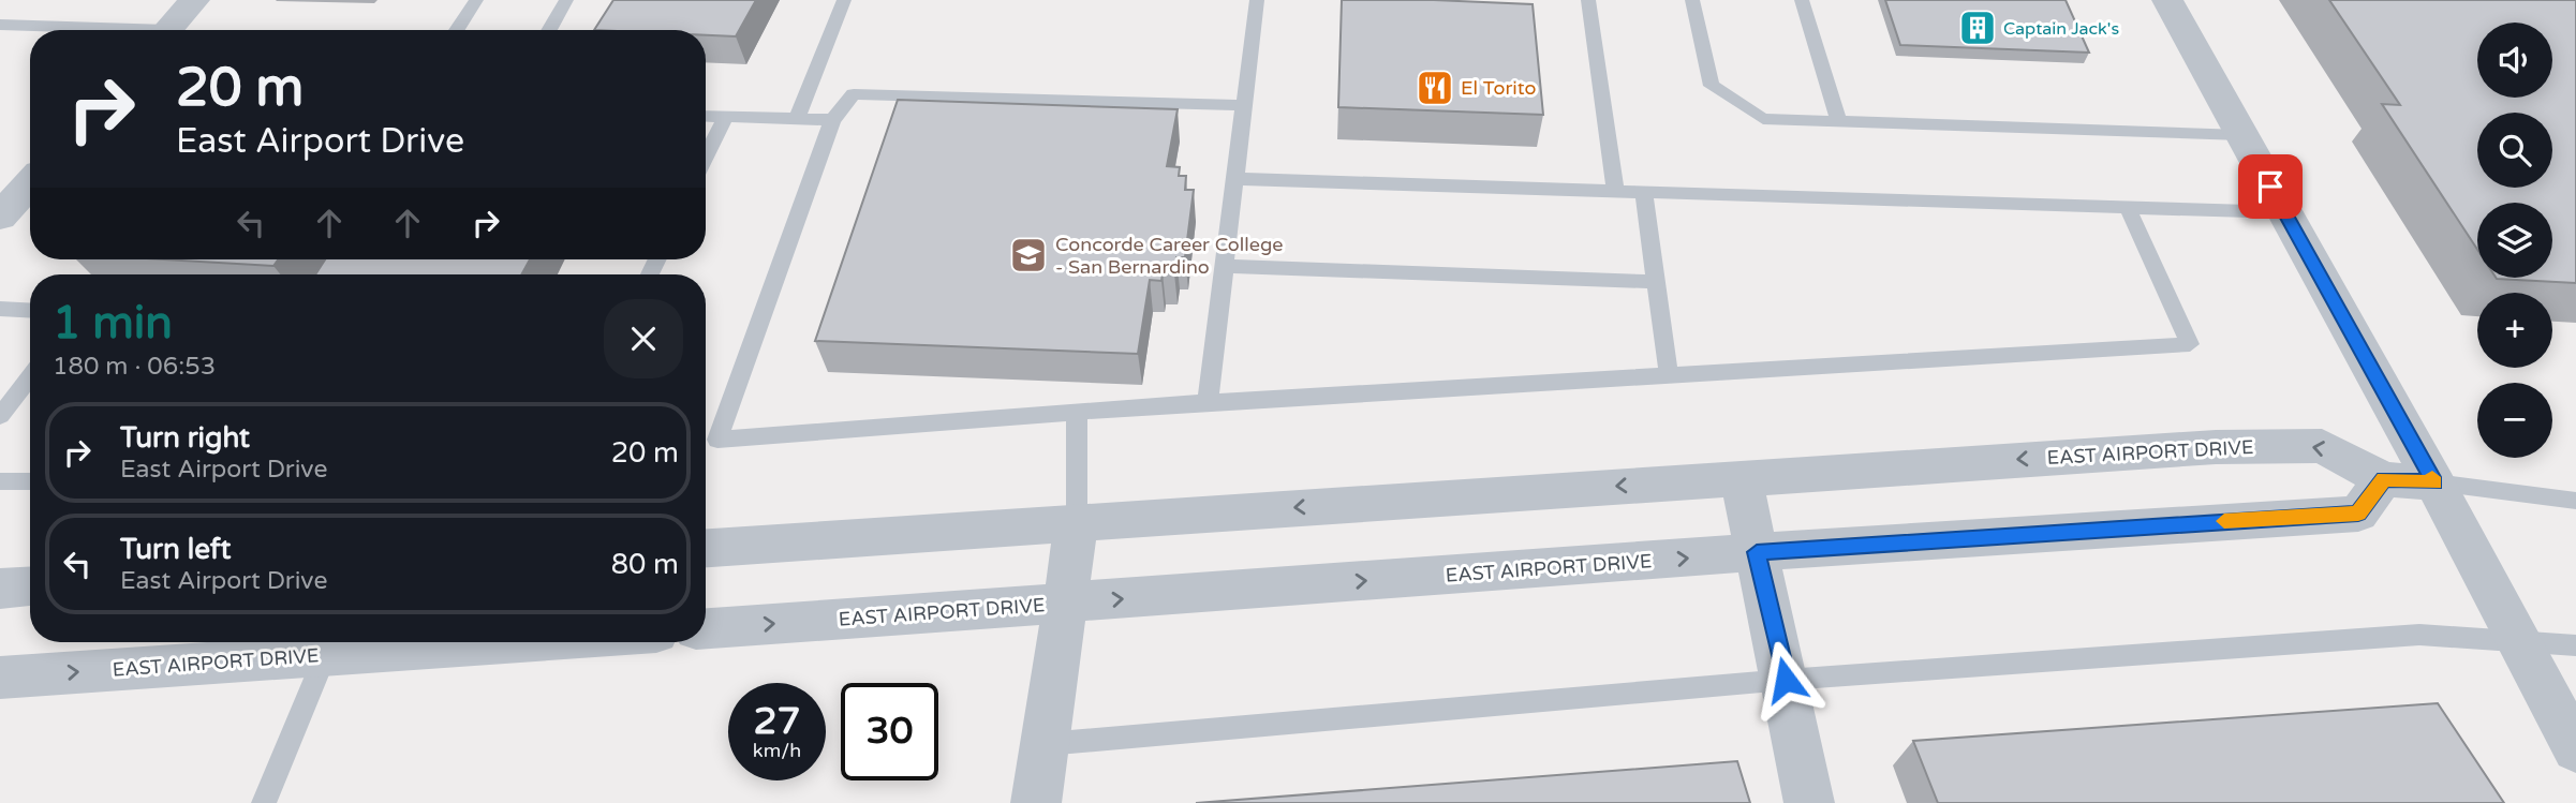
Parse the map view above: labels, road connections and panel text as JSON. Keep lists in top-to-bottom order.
{
  "streets": {
    "street": ["EAST AIRPORT DRIVE"]
  },
  "places": {
    "building": ["Captain Jack's"],
    "restaurant": ["El Torito"],
    "school or university": ["Concorde Career College - San Bernardino"]
  },
  "page": {
    "map_buttons": ["+", "−"],
    "turn": ["20 m", "East Airport Drive"],
    "heading": ["1 min", "180 m · 06:53"],
    "list": [
      {
        "name": "Turn right",
        "note": "East Airport Drive",
        "value": "20 m"
      },
      {
        "name": "Turn left",
        "note": "East Airport Drive",
        "value": "80 m"
      }
    ],
    "speed": "27 km/h",
    "limit": "30"
  }
}
